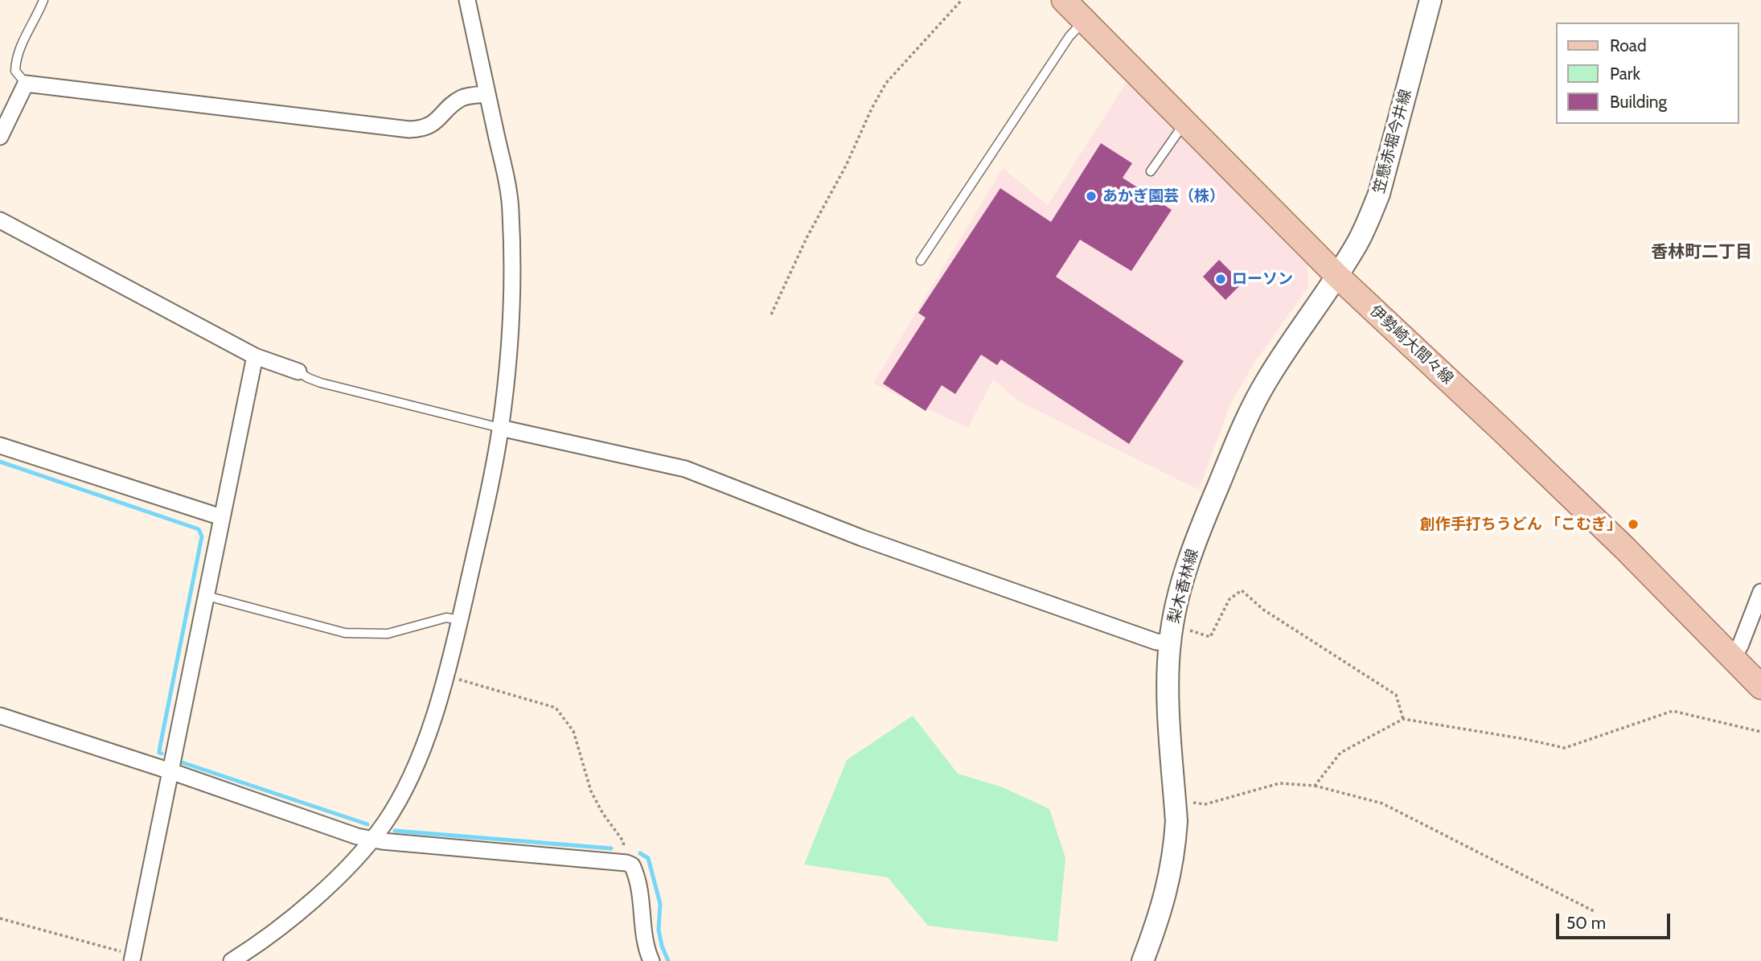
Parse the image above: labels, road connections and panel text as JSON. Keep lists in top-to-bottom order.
{
  "streets": {
    "main road": ["笠懸赤堀今井線", "伊勢崎大間々線", "梨木香林線"]
  },
  "crossings": [
    ["笠懸赤堀今井線", "伊勢崎大間々線"],
    ["笠懸赤堀今井線", "梨木香林線"],
    ["伊勢崎大間々線", "梨木香林線"]
  ],
  "districts": ["香林町二丁目"],
  "places": ["あかぎ園芸（株）", "ローソン", "創作手打ちうどん 「こむぎ」"],
  "legend": ["Road", "Park", "Building"],
  "scale_bar": "50 m"
}
